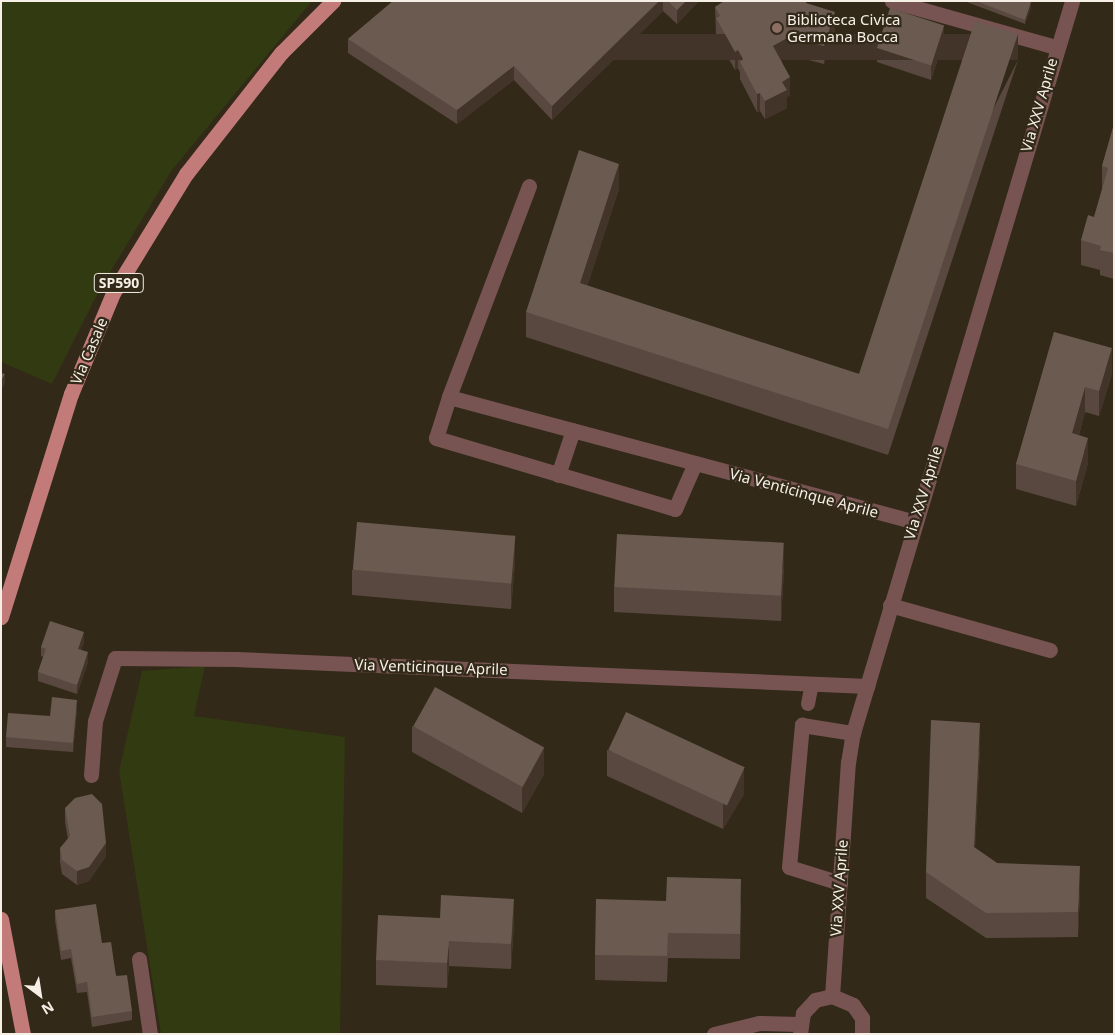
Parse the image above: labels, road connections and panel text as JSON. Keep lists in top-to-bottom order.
{
  "streets": {
    "main road": ["SP590", "Via Casale"],
    "street": ["Via XXV Aprile", "Via Venticinque Aprile"]
  },
  "crossings": [
    ["Via XXV Aprile", "Via Venticinque Aprile"]
  ],
  "places": ["Biblioteca Civica Germana Bocca"],
  "north": "bottom right"
}
